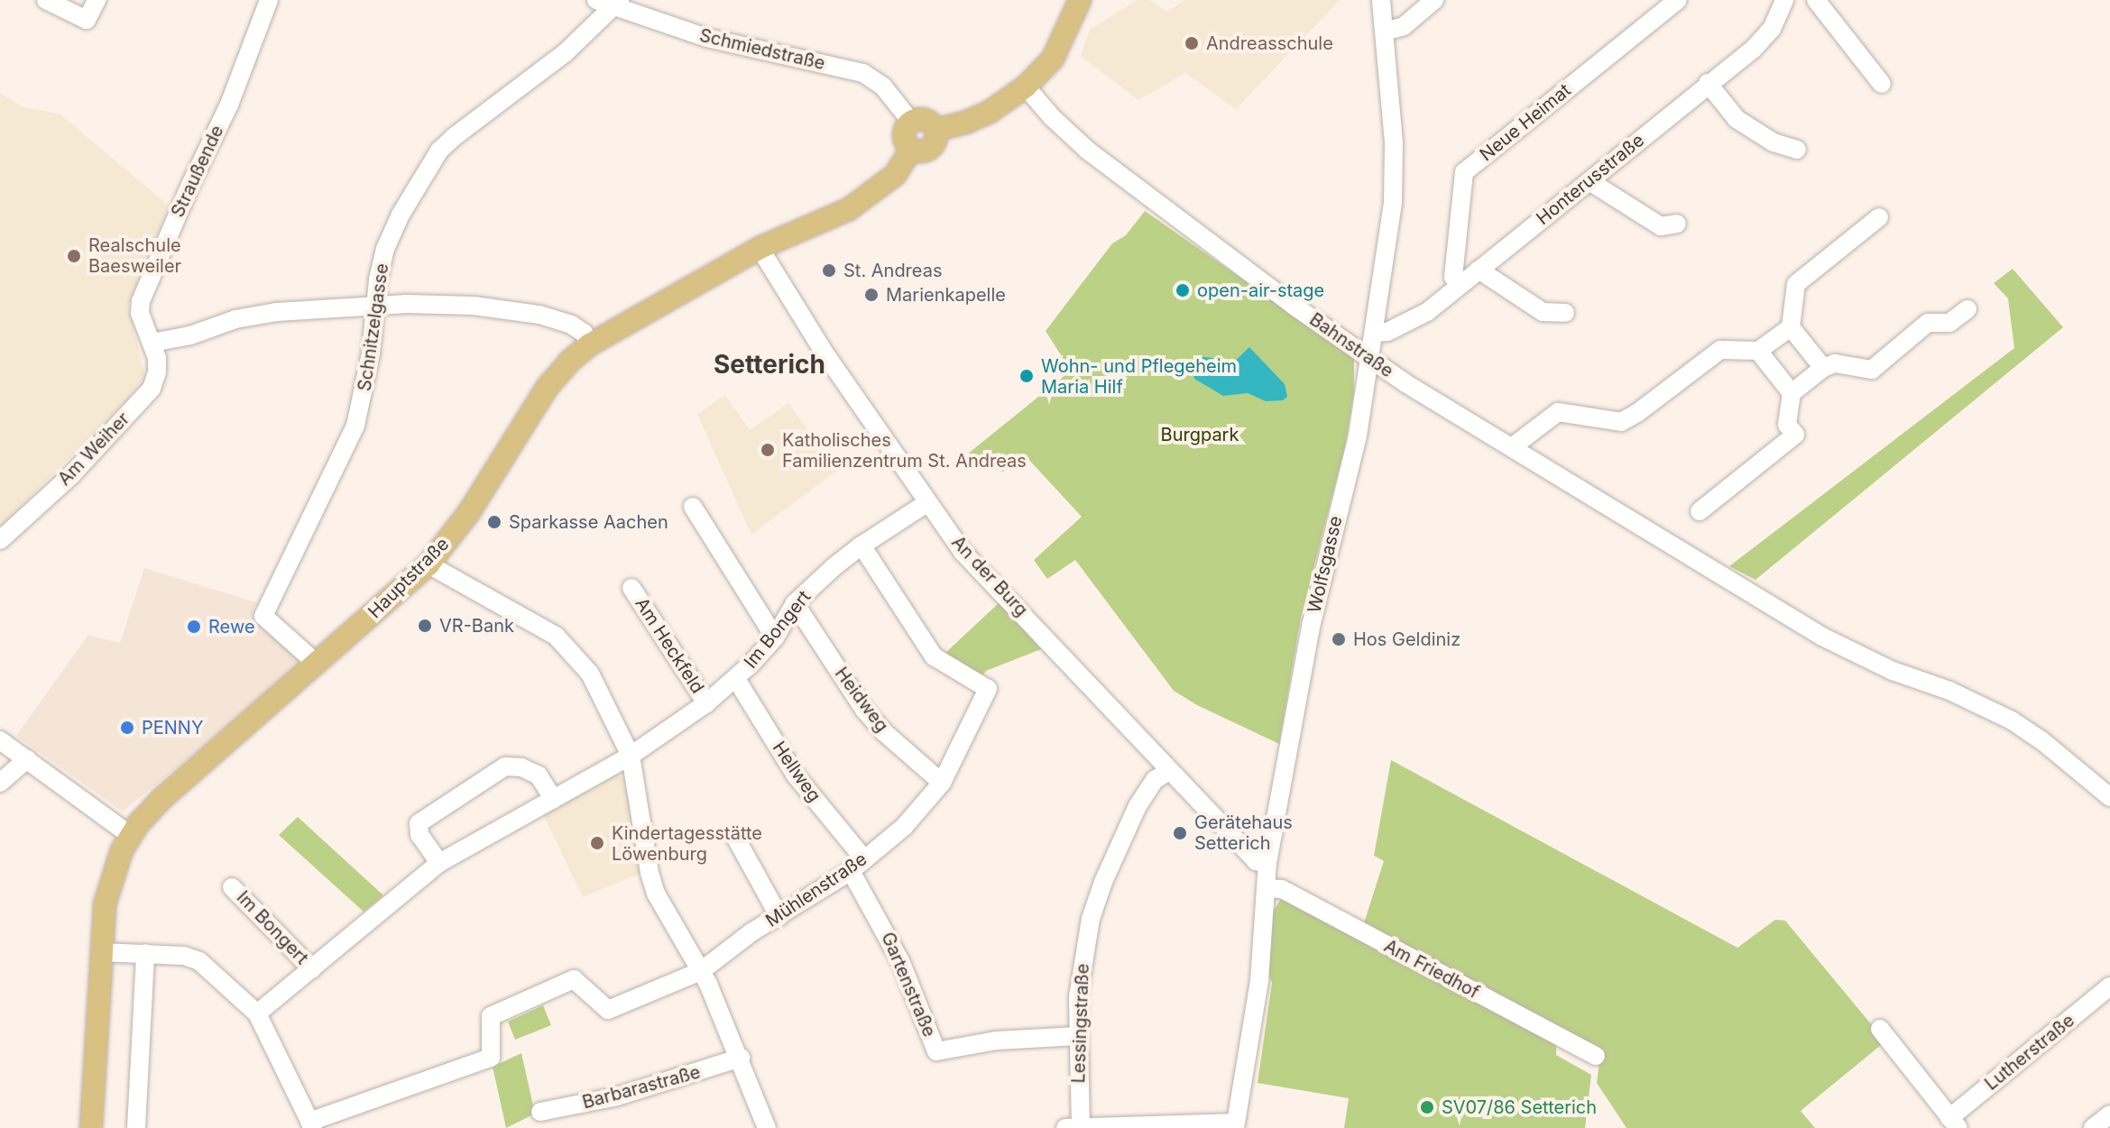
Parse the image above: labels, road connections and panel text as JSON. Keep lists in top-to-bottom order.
{
  "streets": {
    "main road": ["Hauptstraße"],
    "street": [
      "Schmiedstraße",
      "Neue Heimat",
      "Straußende",
      "Honterusstraße",
      "Schnitzelgasse",
      "Bahnstraße",
      "Am Weiher",
      "Wolfsgasse",
      "An der Burg",
      "Im Bongert",
      "Am Heckfeld",
      "Heidweg",
      "Hellweg",
      "Mühlenstraße",
      "Am Friedhof",
      "Gartenstraße",
      "Lessingstraße",
      "Lutherstraße",
      "Barbarastraße"
    ]
  },
  "crossings": [
    ["Schmiedstraße", "Schnitzelgasse"],
    ["Schmiedstraße", "Hauptstraße"],
    ["Neue Heimat", "Honterusstraße"],
    ["Straußende", "Am Weiher"],
    ["Honterusstraße", "Wolfsgasse"],
    ["Schnitzelgasse", "Hauptstraße"],
    ["Bahnstraße", "Wolfsgasse"],
    ["Wolfsgasse", "An der Burg"],
    ["Wolfsgasse", "Am Friedhof"],
    ["An der Burg", "Hauptstraße"],
    ["An der Burg", "Im Bongert"],
    ["An der Burg", "Lessingstraße"],
    ["Im Bongert", "Am Heckfeld"],
    ["Im Bongert", "Heidweg"],
    ["Im Bongert", "Hellweg"],
    ["Im Bongert", "Mühlenstraße"],
    ["Heidweg", "Mühlenstraße"],
    ["Hellweg", "Mühlenstraße"],
    ["Hellweg", "Gartenstraße"],
    ["Mühlenstraße", "Gartenstraße"],
    ["Gartenstraße", "Lessingstraße"]
  ],
  "districts": ["Setterich"],
  "parks": ["Burgpark"],
  "places": [
    "Andreasschule",
    "Realschule Baesweiler",
    "St. Andreas",
    "open-air-stage",
    "Marienkapelle",
    "Wohn- und Pflegeheim Maria Hilf",
    "Katholisches Familienzentrum St. Andreas",
    "Sparkasse Aachen",
    "VR-Bank",
    "Rewe",
    "Hos Geldiniz",
    "PENNY",
    "Gerätehaus Setterich",
    "Kindertagesstätte Löwenburg",
    "SV07/86 Setterich"
  ]
}
